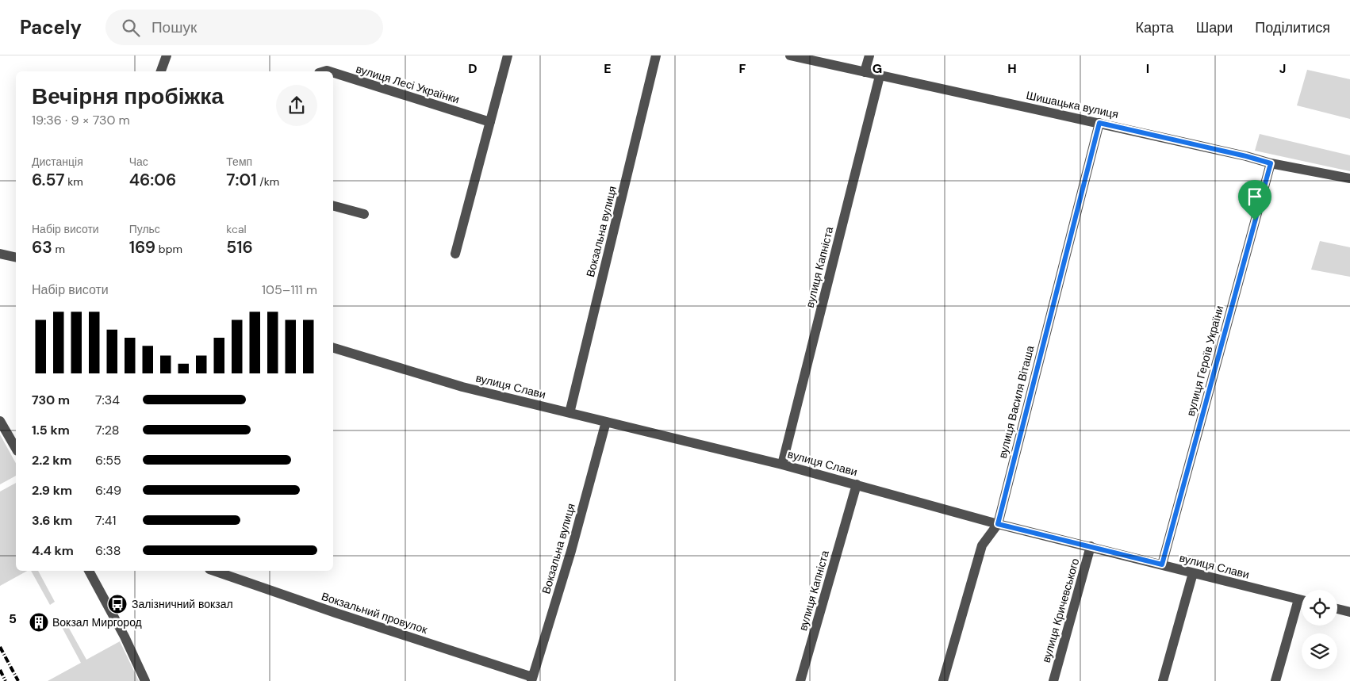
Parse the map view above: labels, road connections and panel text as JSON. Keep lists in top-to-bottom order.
{
  "streets": {
    "street": [
      "вулиця Лесі Українки",
      "Шишацька вулиця",
      "Вокзальна вулиця",
      "вулиця Капніста",
      "вулиця Героїв України",
      "вулиця Слави",
      "вулиця Василя Віташа",
      "вулиця Кричевського",
      "Вокзальний провулок"
    ]
  },
  "crossings": [
    ["Шишацька вулиця", "вулиця Капніста"],
    ["Шишацька вулиця", "вулиця Героїв України"],
    ["Шишацька вулиця", "вулиця Василя Віташа"],
    ["Вокзальна вулиця", "вулиця Слави"],
    ["Вокзальна вулиця", "Вокзальний провулок"],
    ["вулиця Капніста", "вулиця Слави"],
    ["вулиця Героїв України", "вулиця Слави"],
    ["вулиця Слави", "вулиця Василя Віташа"],
    ["вулиця Слави", "вулиця Кричевського"]
  ],
  "places": {
    "bus stop": ["Залізничний вокзал"],
    "building": ["Вокзал Миргород"]
  },
  "page": {
    "header": "Pacely",
    "search": "Пошук",
    "nav": ["Карта", "Шари", "Поділитися"],
    "heading": ["Вечірня пробіжка", "19:36 · 9 × 730 m"],
    "stats": [
      ["Дистанція", "6.57 km"],
      ["Час", "46:06"],
      ["Темп", "7:01 /km"],
      ["Набір висоти", "63 m"],
      ["Пульс", "169 bpm"],
      ["kcal", "516"]
    ],
    "chart": ["Набір висоти", "105–111 m"],
    "list": [
      {
        "name": "730 m",
        "note": "7:34"
      },
      {
        "name": "1.5 km",
        "note": "7:28"
      },
      {
        "name": "2.2 km",
        "note": "6:55"
      },
      {
        "name": "2.9 km",
        "note": "6:49"
      },
      {
        "name": "3.6 km",
        "note": "7:41"
      },
      {
        "name": "4.4 km",
        "note": "6:38"
      }
    ]
  },
  "grid": {
    "columns": [
      "D",
      "E",
      "F",
      "G",
      "H",
      "I",
      "J"
    ],
    "rows": ["5"]
  }
}
